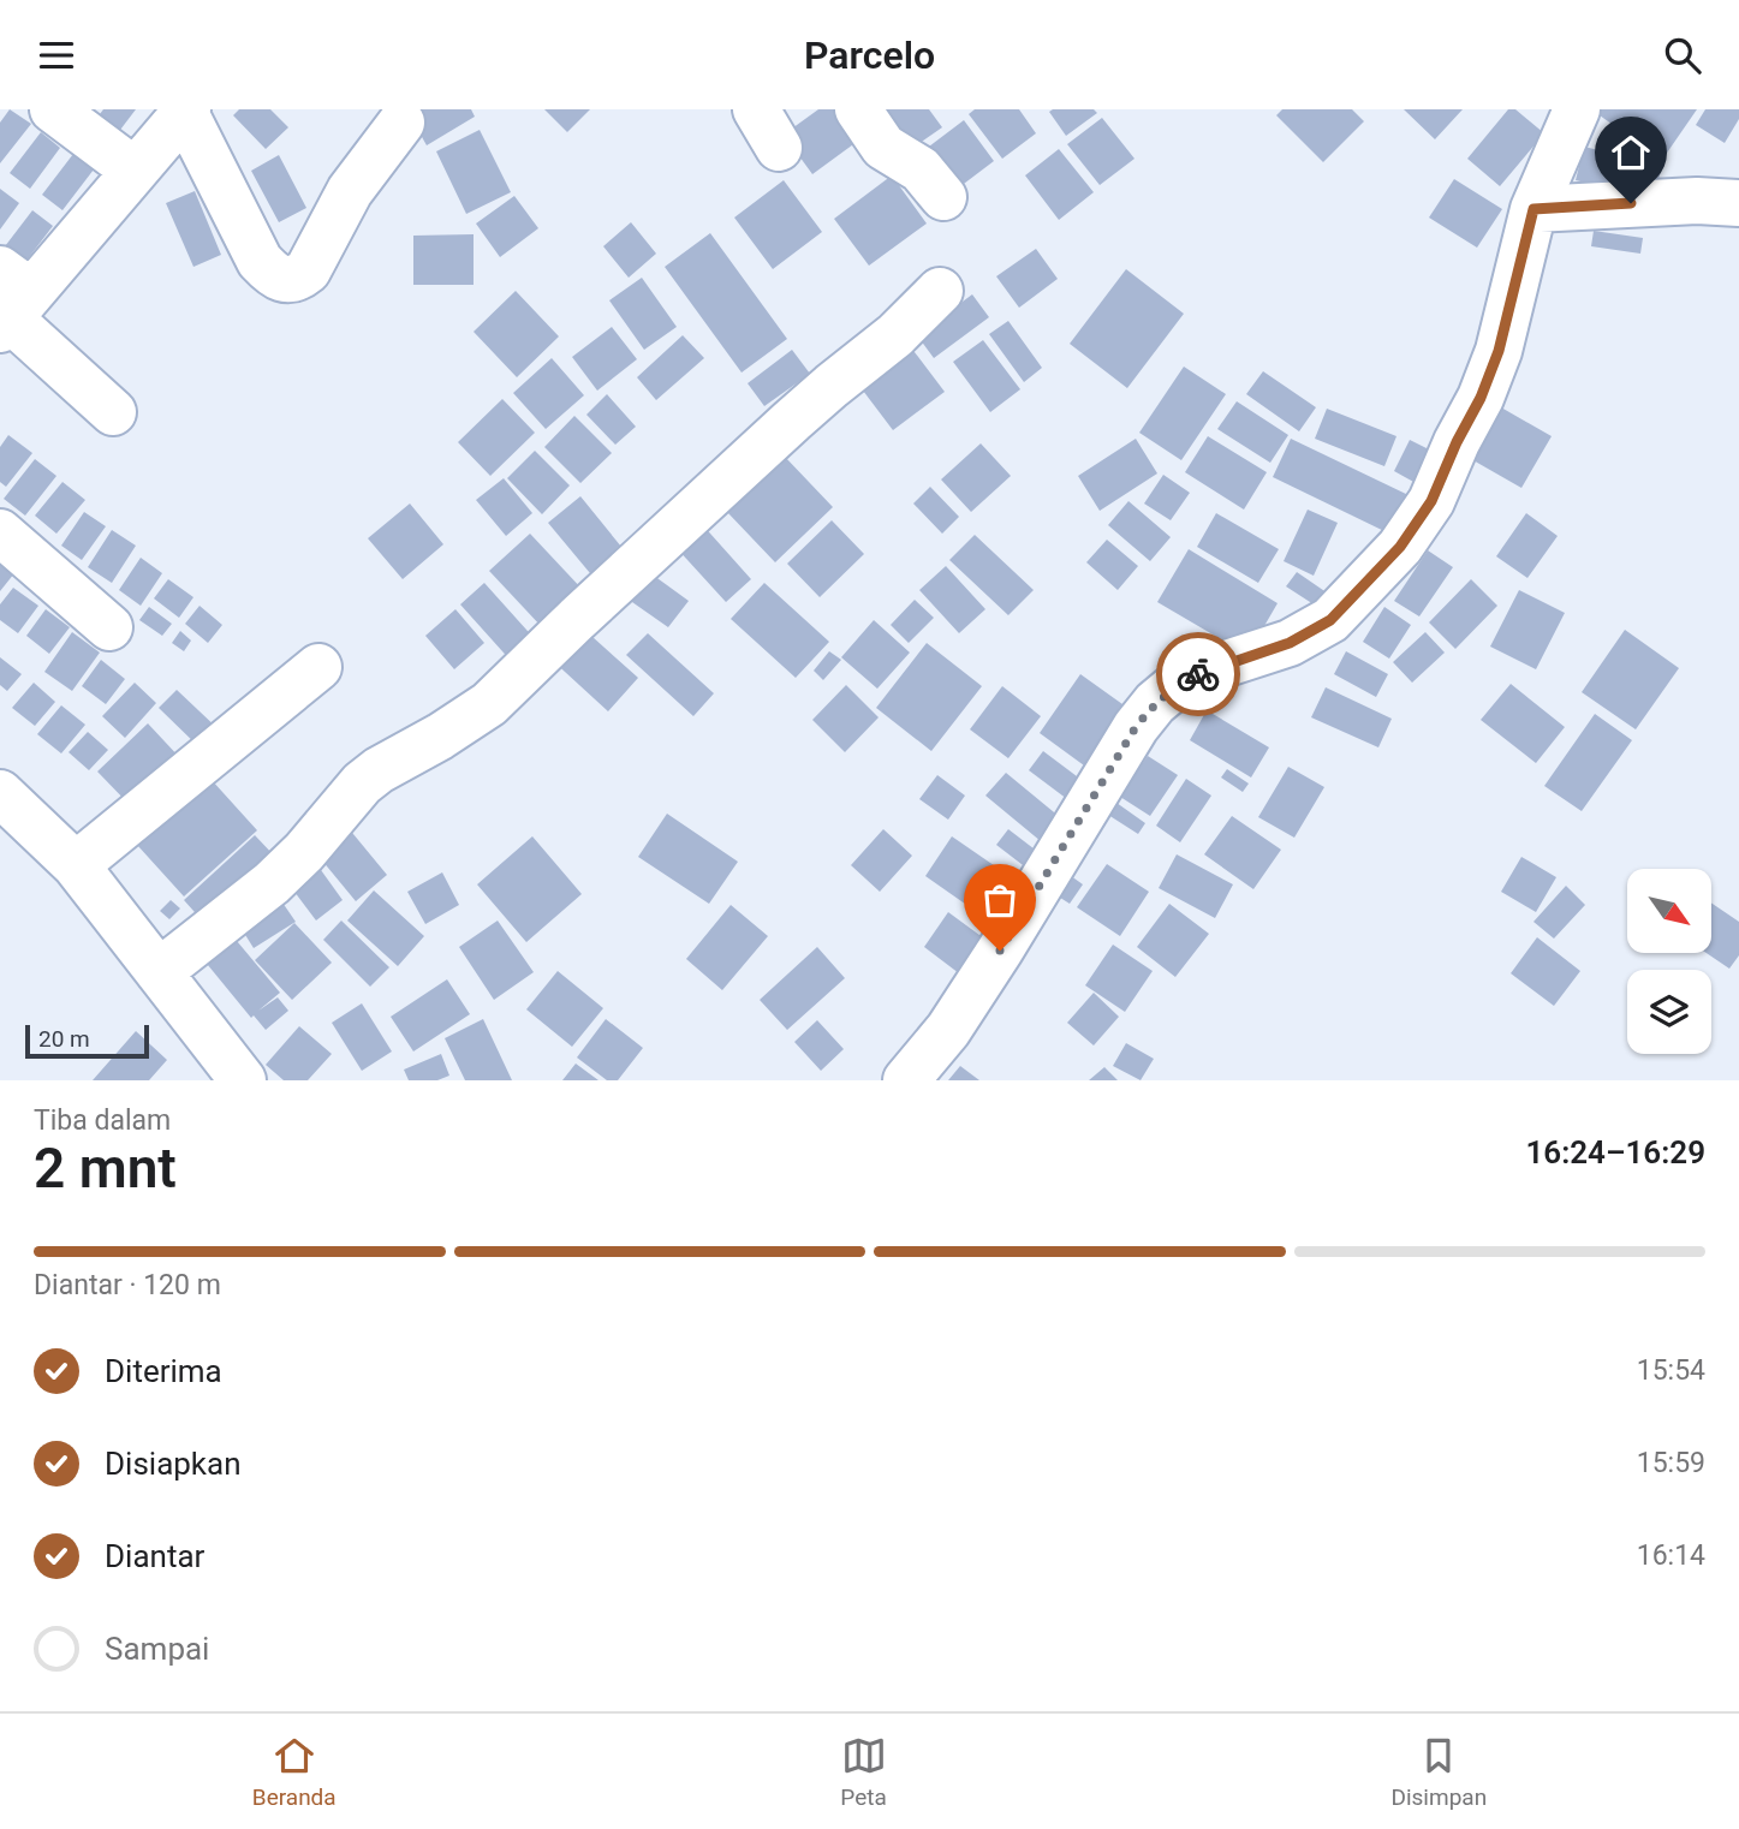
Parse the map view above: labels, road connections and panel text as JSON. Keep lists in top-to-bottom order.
{
  "scale_bar": "20 m",
  "north": "bottom right",
  "page": {
    "header": "Parcelo",
    "scale": "20 m",
    "heading": ["2 mnt", "Tiba dalam", "16:24–16:29"],
    "bar": "Diantar · 120 m",
    "list": [
      ["Diterima", "15:54"],
      ["Disiapkan", "15:59"],
      ["Diantar", "16:14"],
      "Sampai"
    ],
    "tabs": ["Beranda", "Peta", "Disimpan"]
  }
}
